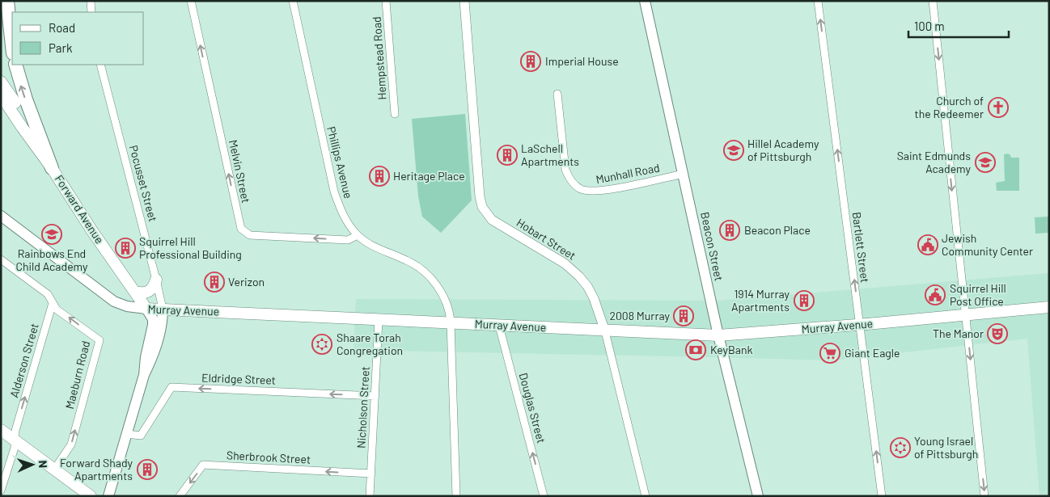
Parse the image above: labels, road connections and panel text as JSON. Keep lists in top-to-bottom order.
{
  "streets": {
    "main road": ["Forward Avenue", "Beacon Street", "Murray Avenue"],
    "street": [
      "Hempstead Road",
      "Phillips Avenue",
      "Melvin Street",
      "Munhall Road",
      "Pocusset Street",
      "Hobart Street",
      "Bartlett Street",
      "Alderson Street",
      "Maeburn Road",
      "Eldridge Street",
      "Nicholson Street",
      "Douglas Street",
      "Sherbrook Street"
    ]
  },
  "crossings": [
    ["Phillips Avenue", "Melvin Street"],
    ["Phillips Avenue", "Murray Avenue"],
    ["Munhall Road", "Beacon Street"],
    ["Pocusset Street", "Murray Avenue"],
    ["Forward Avenue", "Murray Avenue"],
    ["Hobart Street", "Murray Avenue"],
    ["Beacon Street", "Murray Avenue"],
    ["Bartlett Street", "Murray Avenue"],
    ["Murray Avenue", "Nicholson Street"],
    ["Murray Avenue", "Douglas Street"],
    ["Alderson Street", "Maeburn Road"],
    ["Eldridge Street", "Nicholson Street"],
    ["Nicholson Street", "Sherbrook Street"]
  ],
  "one_way": [
    "Melvin Street",
    "Bartlett Street",
    "Alderson Street",
    "Maeburn Road",
    "Eldridge Street",
    "Douglas Street",
    "Sherbrook Street"
  ],
  "places": {
    "building": [
      "Imperial House",
      "LaSchell Apartments",
      "Heritage Place",
      "Beacon Place",
      "Squirrel Hill Professional Building",
      "Verizon",
      "1914 Murray Apartments",
      "2008 Murray",
      "Forward Shady Apartments"
    ],
    "church": ["Church of the Redeemer"],
    "school or university": ["Hillel Academy of Pittsburgh", "Saint Edmunds Academy", "Rainbows End Child Academy"],
    "public building": ["Jewish Community Center", "Squirrel Hill Post Office"],
    "theatre": ["The Manor"],
    "synagogue": ["Shaare Torah Congregation", "Young Israel of Pittsburgh"],
    "bank": ["KeyBank"],
    "supermarket": ["Giant Eagle"]
  },
  "legend": ["Road", "Park"],
  "scale_bar": "100 m",
  "north": "right"
}
